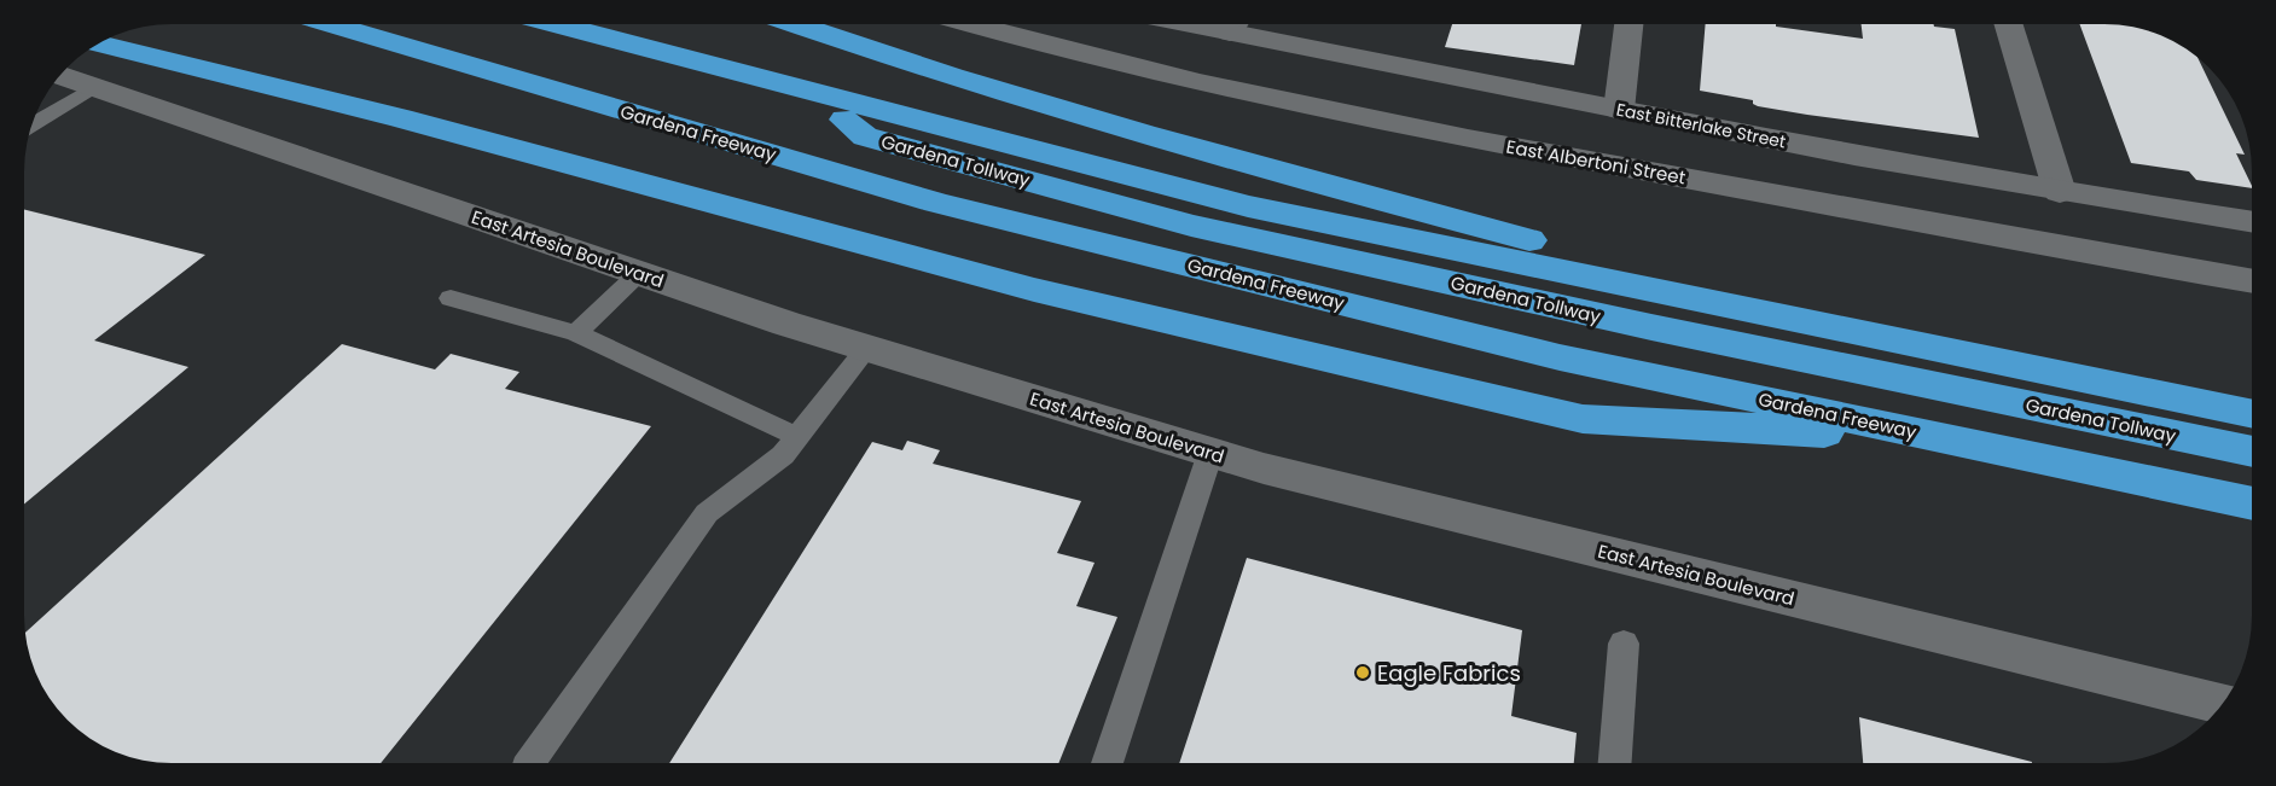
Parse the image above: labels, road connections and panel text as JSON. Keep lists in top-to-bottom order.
{
  "streets": {
    "highway": ["Gardena Freeway", "Gardena Tollway"],
    "main road": ["East Bitterlake Street", "East Albertoni Street", "East Artesia Boulevard"]
  },
  "places": ["Eagle Fabrics"]
}
